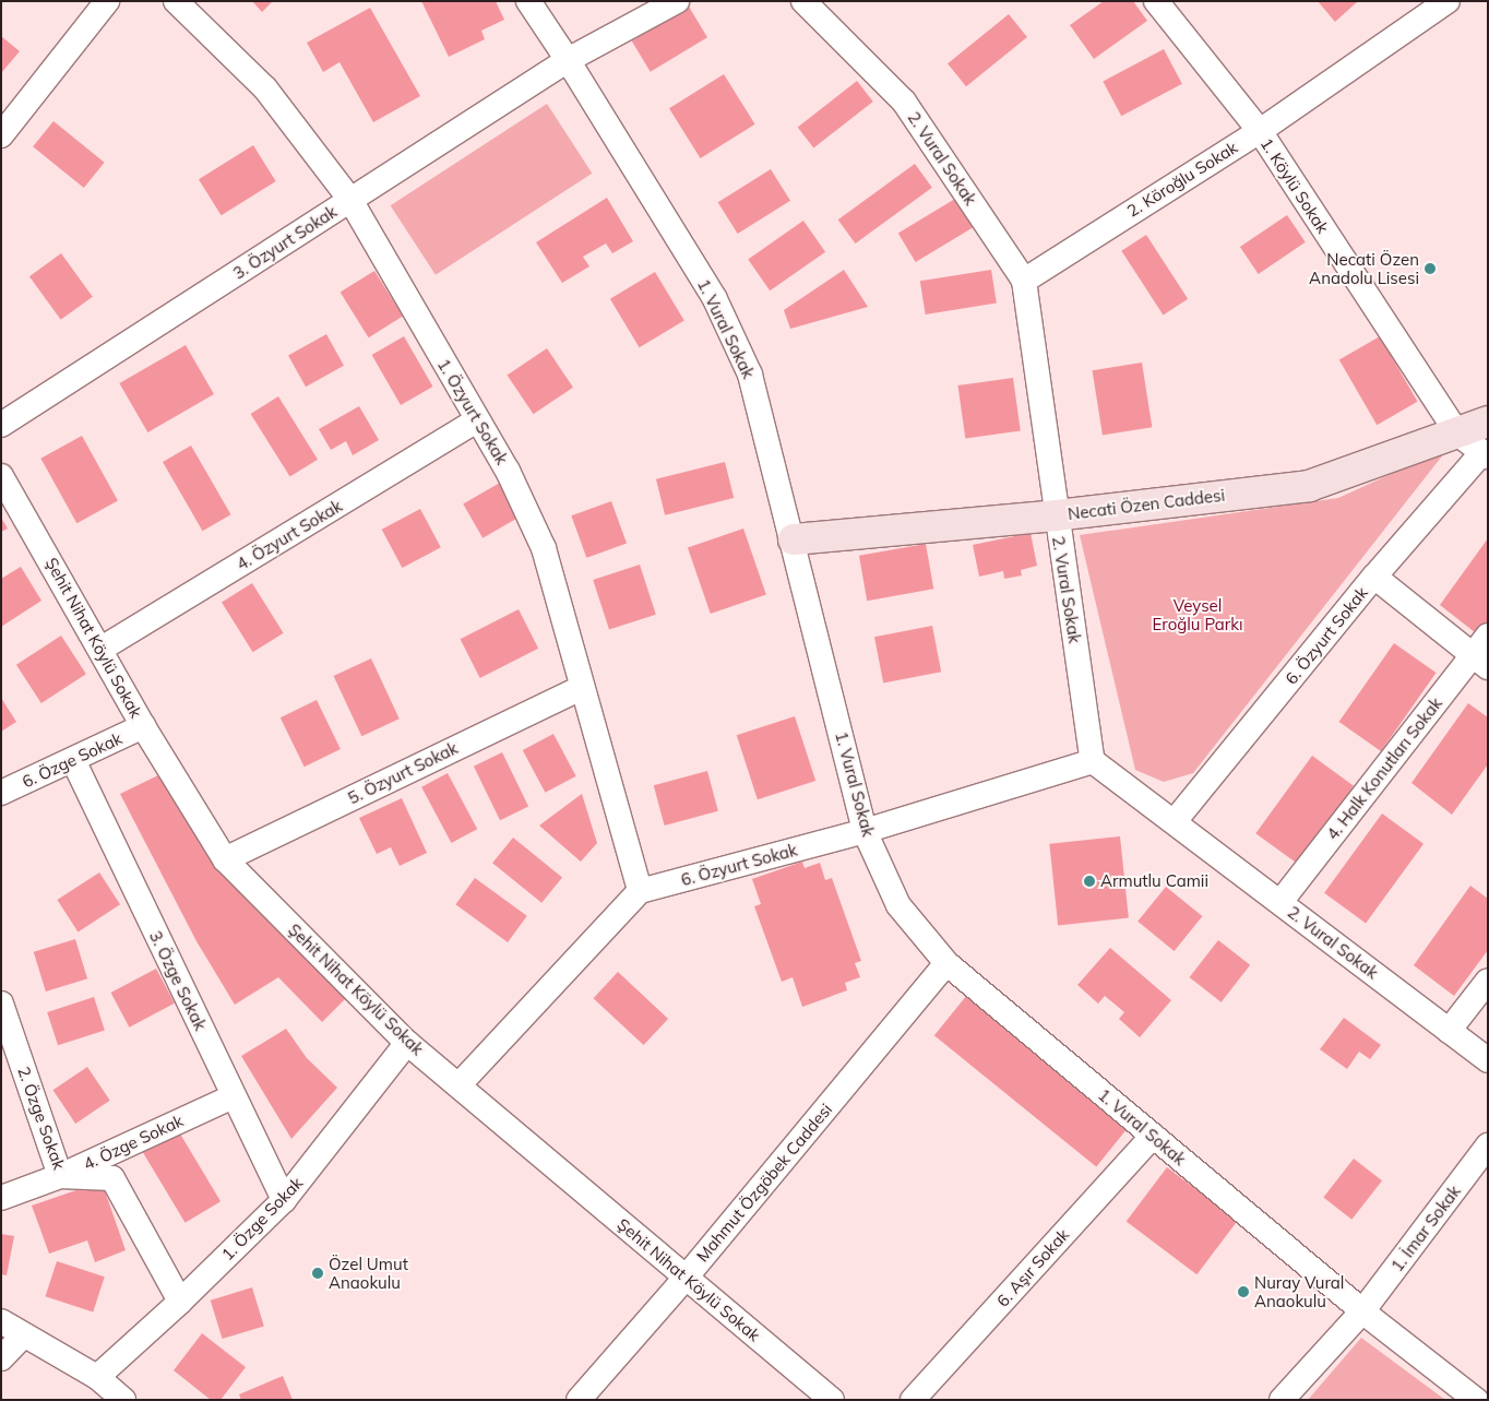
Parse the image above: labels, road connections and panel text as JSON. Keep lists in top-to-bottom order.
{
  "streets": {
    "street": [
      "2. Vural Sokak",
      "2. Köroğlu Sokak",
      "1. Köylü Sokak",
      "3. Özyurt Sokak",
      "1. Vural Sokak",
      "1. Özyurt Sokak",
      "Necati Özen Caddesi",
      "4. Özyurt Sokak",
      "6. Özyurt Sokak",
      "Şehit Nihat Köylü Sokak",
      "6. Özge Sokak",
      "4. Halk Konutları Sokak",
      "5. Özyurt Sokak",
      "3. Özge Sokak",
      "2. Özge Sokak",
      "4. Özge Sokak",
      "Mahmut Özgöbek Caddesi",
      "1. Özge Sokak",
      "1. İmar Sokak",
      "6. Aşır Sokak"
    ]
  },
  "crossings": [
    ["2. Vural Sokak", "2. Köroğlu Sokak"],
    ["2. Vural Sokak", "Necati Özen Caddesi"],
    ["2. Vural Sokak", "6. Özyurt Sokak"],
    ["2. Vural Sokak", "4. Halk Konutları Sokak"],
    ["2. Köroğlu Sokak", "1. Köylü Sokak"],
    ["1. Köylü Sokak", "Necati Özen Caddesi"],
    ["3. Özyurt Sokak", "1. Vural Sokak"],
    ["3. Özyurt Sokak", "1. Özyurt Sokak"],
    ["1. Vural Sokak", "Necati Özen Caddesi"],
    ["1. Vural Sokak", "6. Özyurt Sokak"],
    ["1. Vural Sokak", "Mahmut Özgöbek Caddesi"],
    ["1. Vural Sokak", "1. İmar Sokak"],
    ["1. Vural Sokak", "6. Aşır Sokak"],
    ["1. Özyurt Sokak", "4. Özyurt Sokak"],
    ["1. Özyurt Sokak", "6. Özyurt Sokak"],
    ["1. Özyurt Sokak", "5. Özyurt Sokak"],
    ["4. Özyurt Sokak", "Şehit Nihat Köylü Sokak"],
    ["Şehit Nihat Köylü Sokak", "6. Özge Sokak"],
    ["Şehit Nihat Köylü Sokak", "5. Özyurt Sokak"],
    ["Şehit Nihat Köylü Sokak", "Mahmut Özgöbek Caddesi"],
    ["Şehit Nihat Köylü Sokak", "1. Özge Sokak"],
    ["6. Özge Sokak", "3. Özge Sokak"],
    ["3. Özge Sokak", "4. Özge Sokak"],
    ["3. Özge Sokak", "1. Özge Sokak"],
    ["2. Özge Sokak", "4. Özge Sokak"],
    ["2. Özge Sokak", "1. Özge Sokak"]
  ],
  "parks": ["Veysel Eroğlu Parkı"],
  "places": [
    "Necati Özen Anadolu Lisesi",
    "Armutlu Camii",
    "Özel Umut Anaokulu",
    "Nuray Vural Anaokulu"
  ]
}
